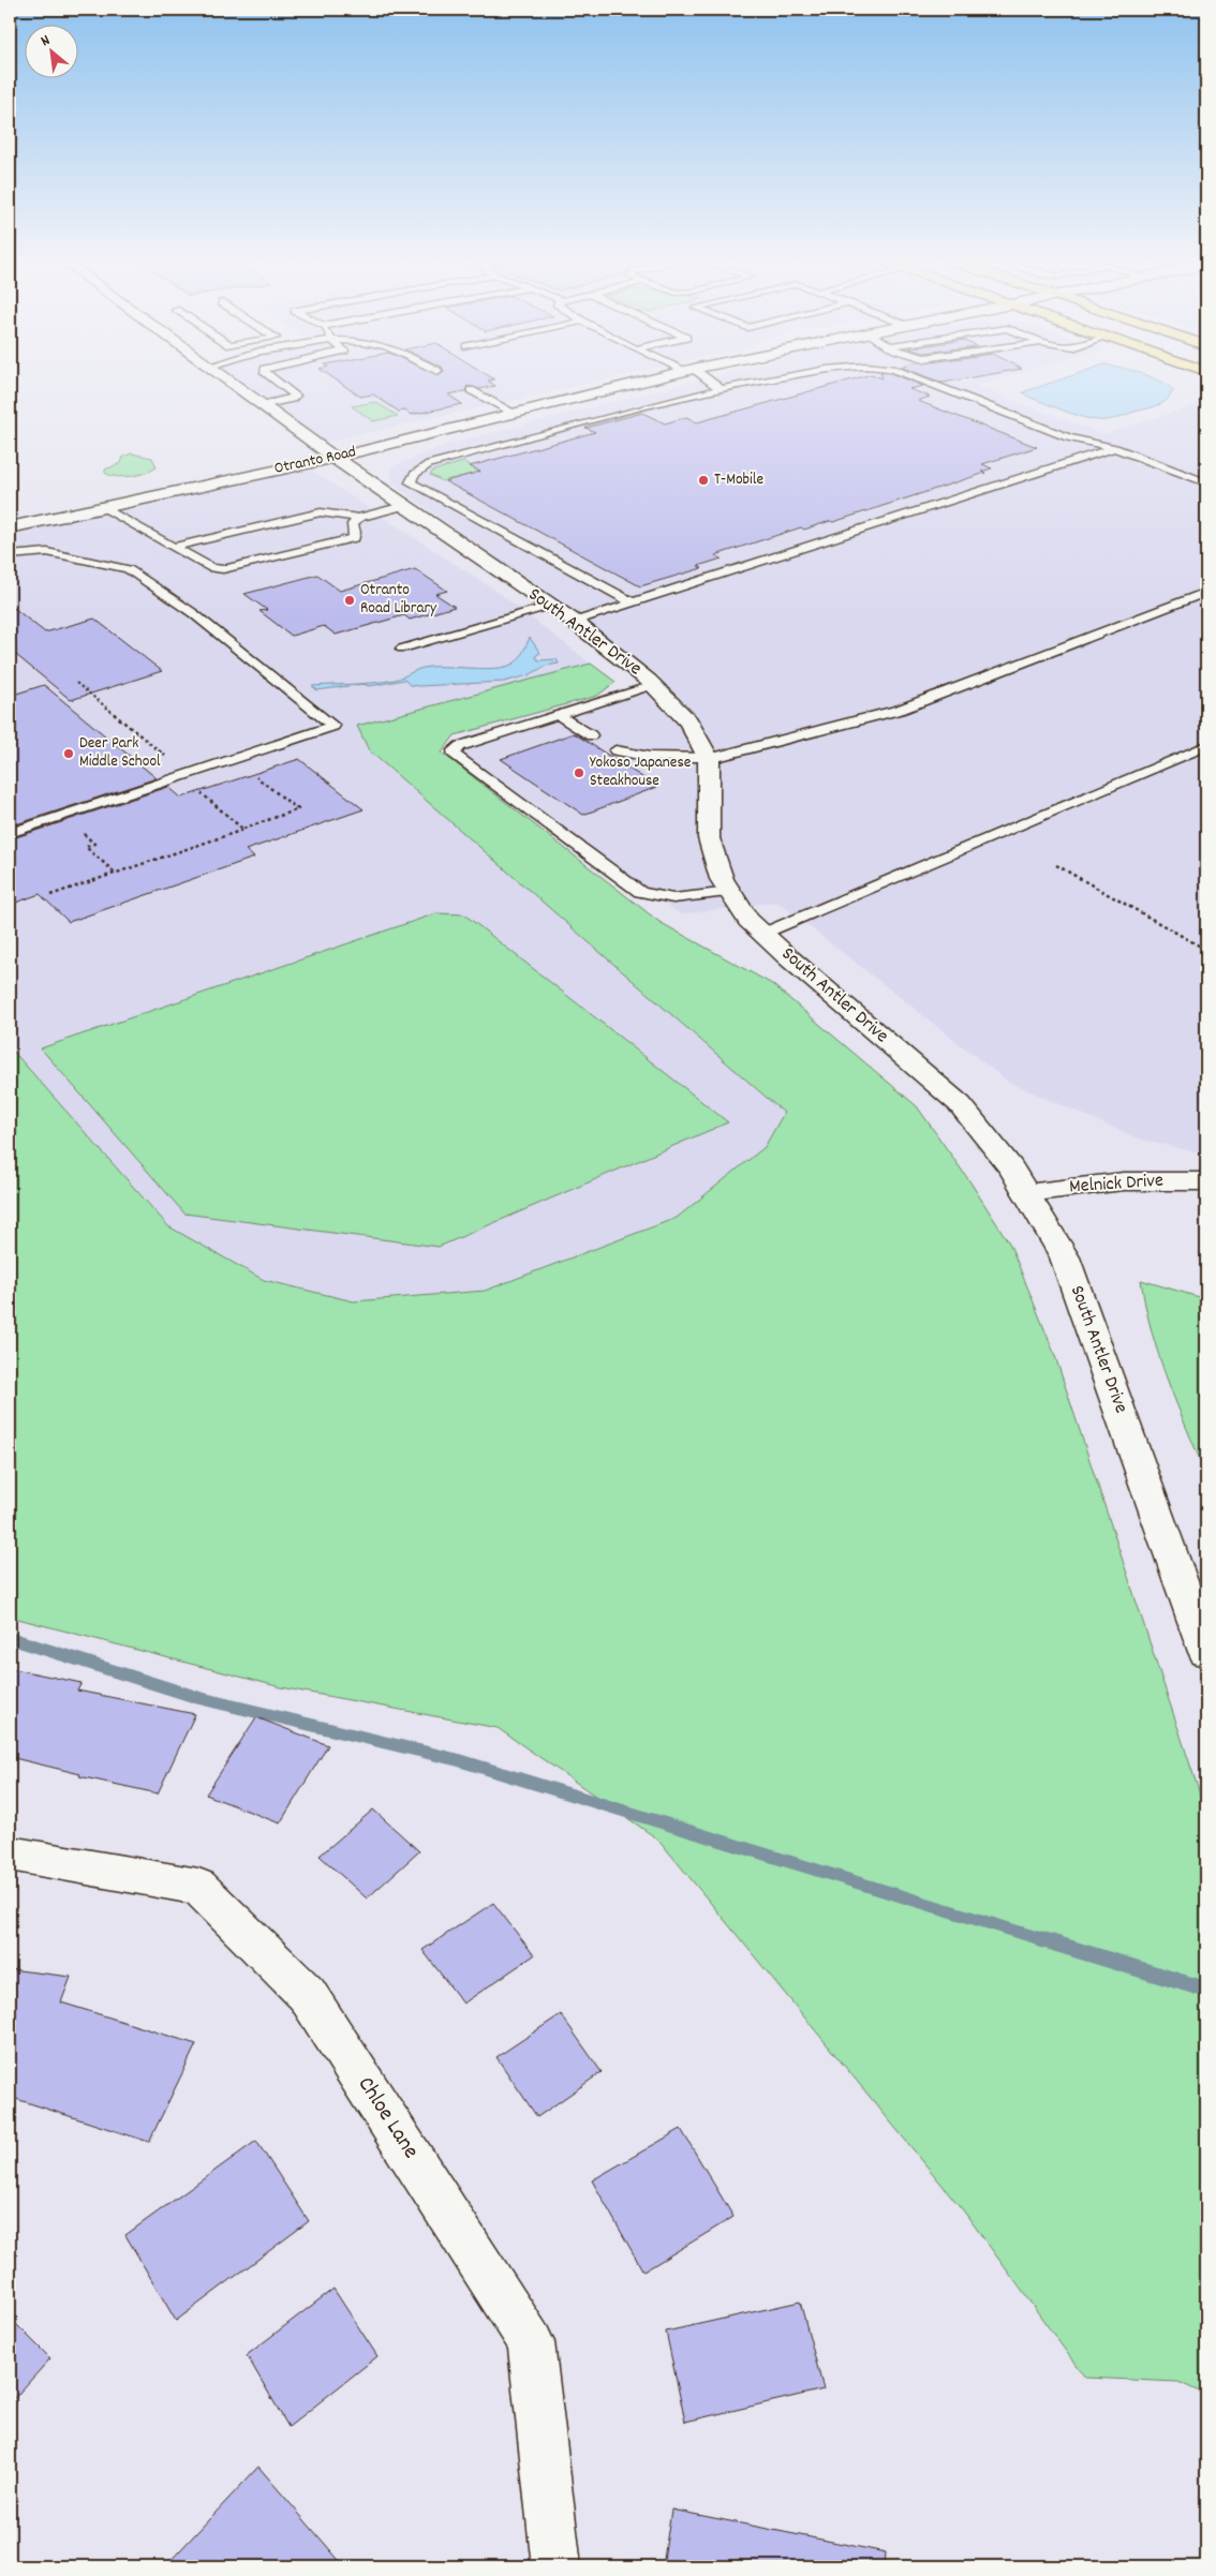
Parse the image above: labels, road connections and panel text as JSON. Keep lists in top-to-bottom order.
{
  "streets": {
    "street": [
      "Otranto Road",
      "South Antler Drive",
      "Melnick Drive",
      "Chloe Lane"
    ]
  },
  "crossings": [
    ["Otranto Road", "South Antler Drive"],
    ["South Antler Drive", "Melnick Drive"]
  ],
  "places": [
    "T-Mobile",
    "Otranto Road Library",
    "Deer Park Middle School",
    "Yokoso Japanese Steakhouse"
  ],
  "north": "top left"
}
